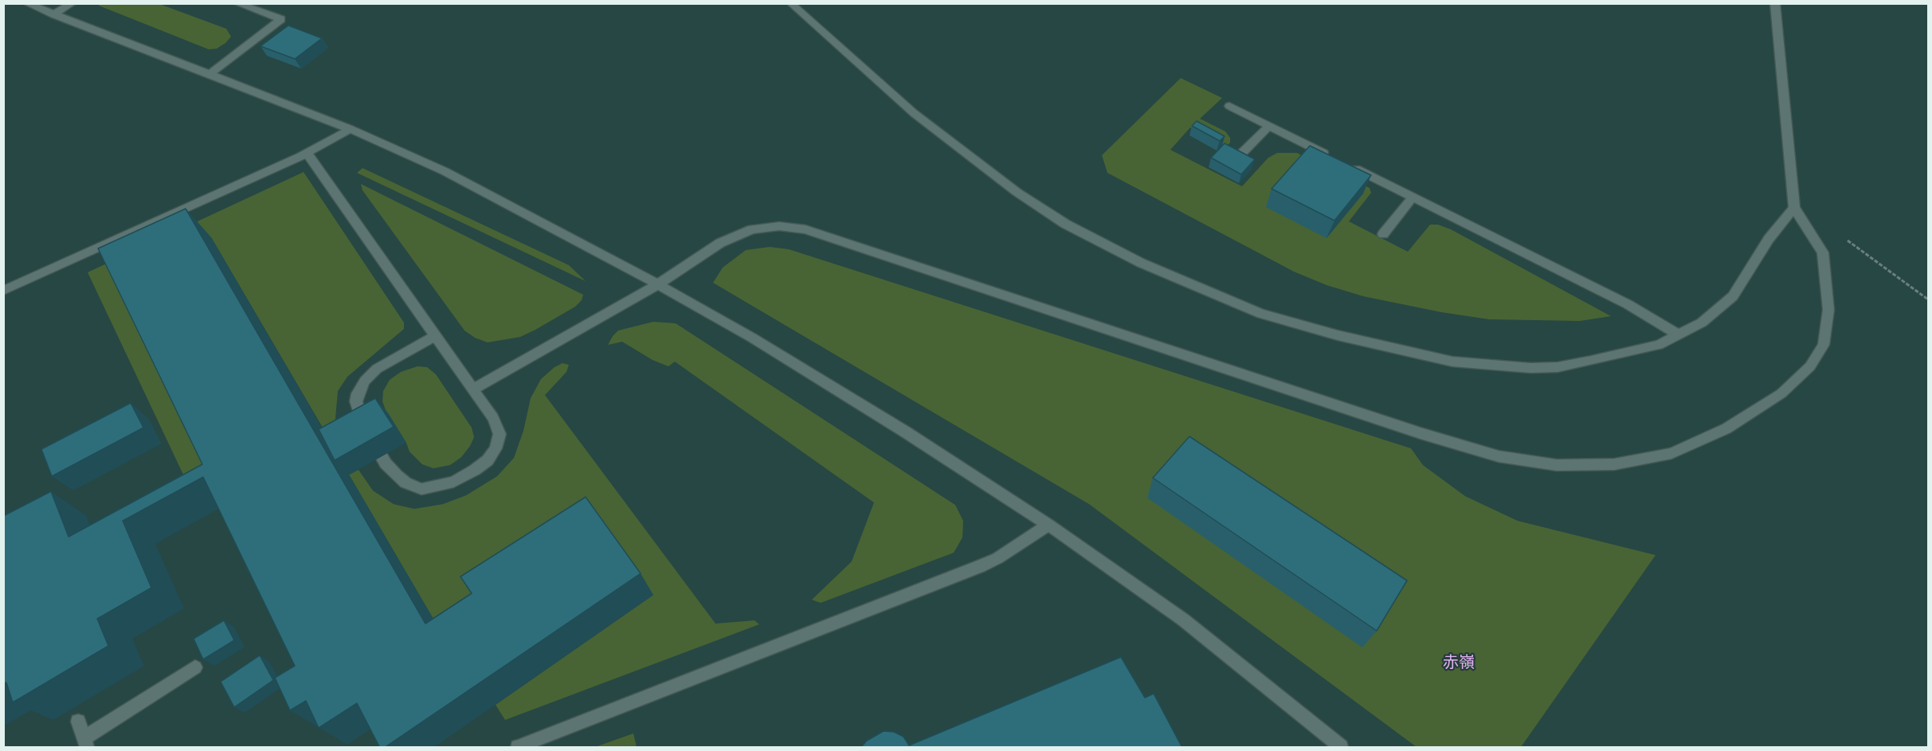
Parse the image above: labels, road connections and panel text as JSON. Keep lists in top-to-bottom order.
{
  "districts": ["赤嶺"]
}
